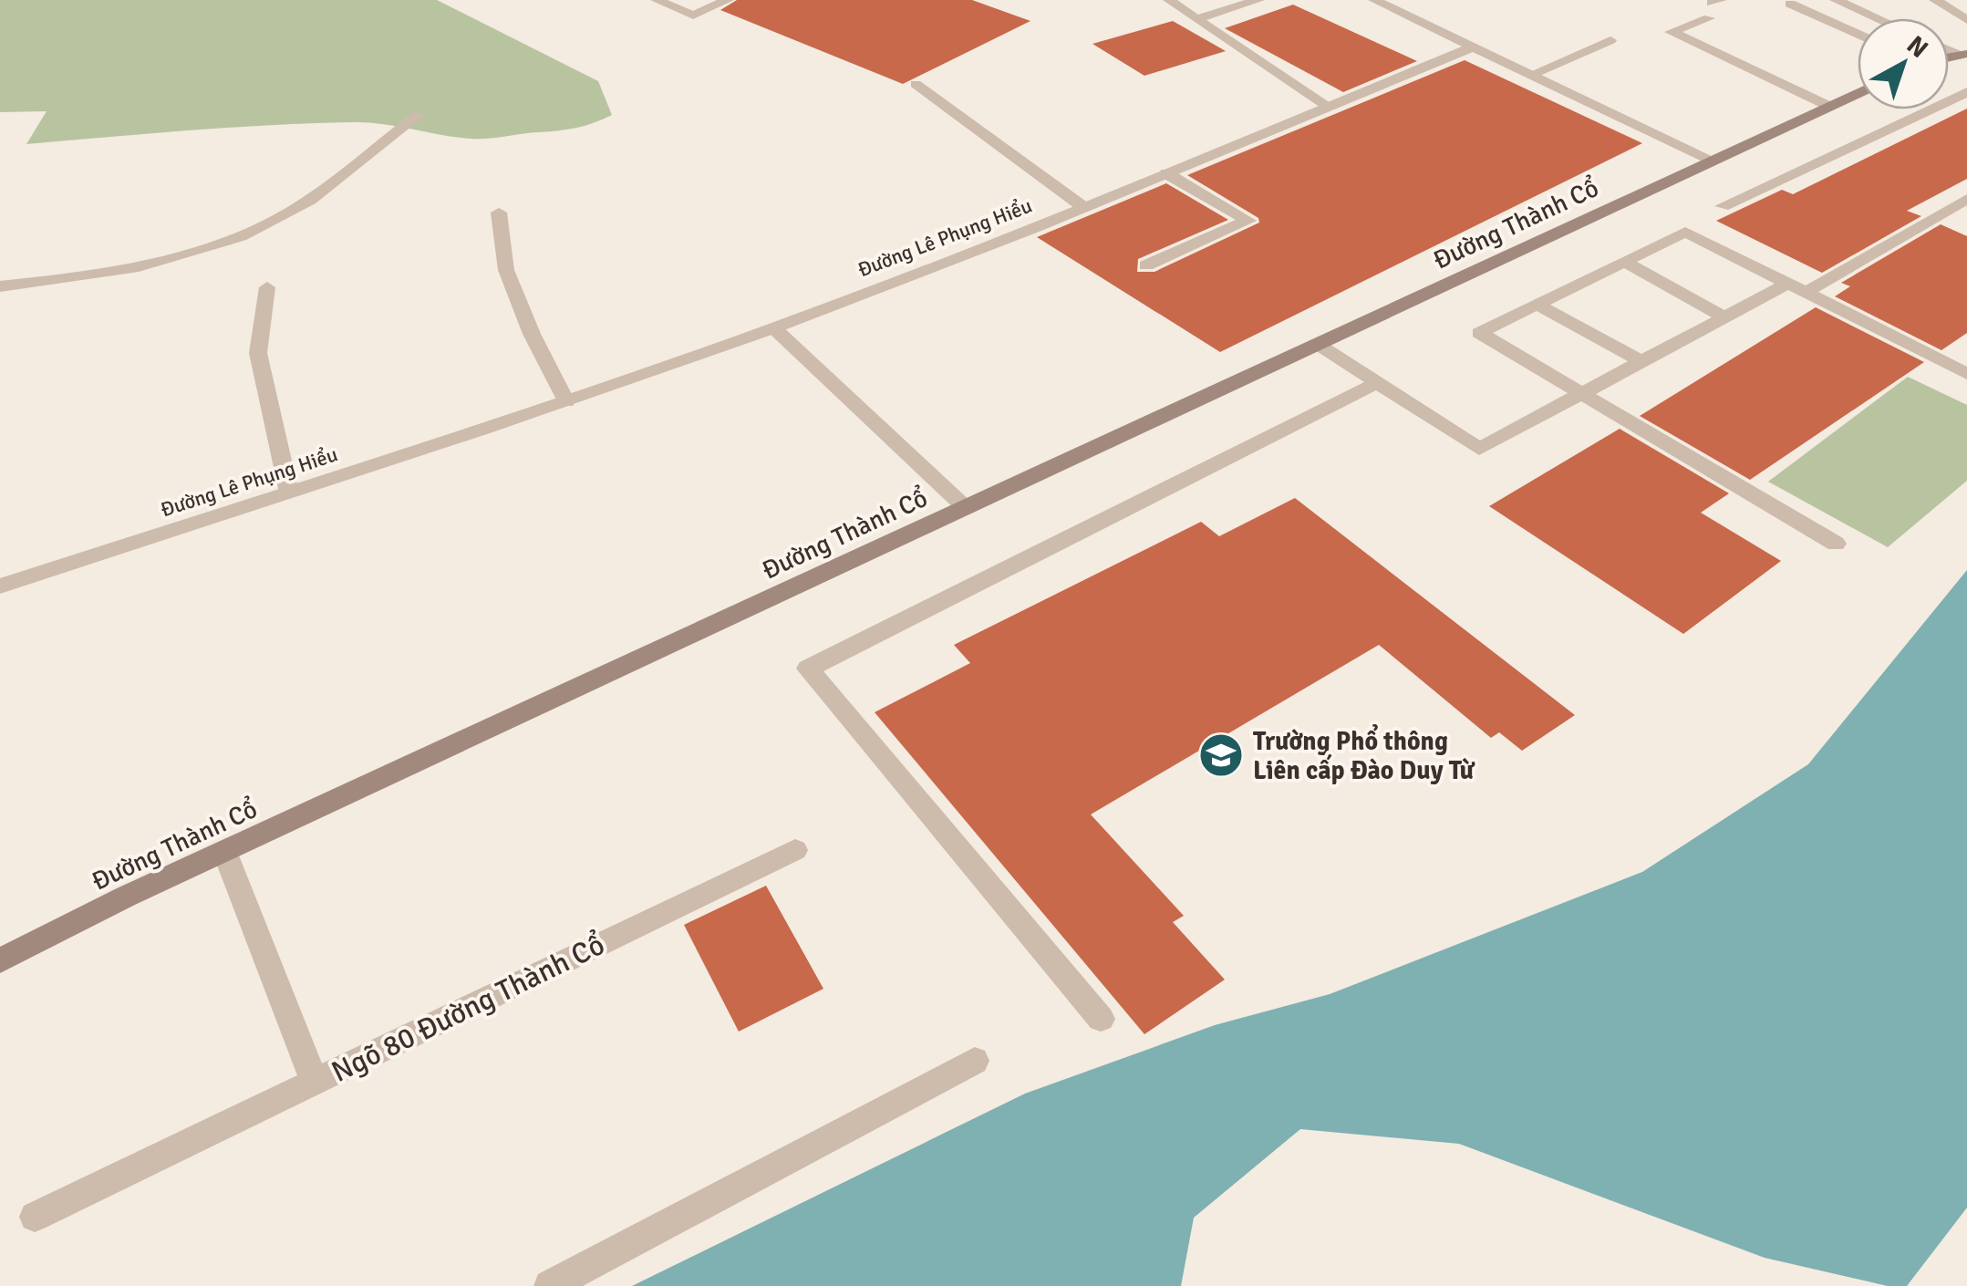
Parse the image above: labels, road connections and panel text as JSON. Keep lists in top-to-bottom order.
{
  "streets": {
    "main road": ["Đường Thành Cổ"],
    "street": ["Đường Lê Phụng Hiểu", "Ngõ 80 Đường Thành Cổ"]
  },
  "crossings": [
    ["Đường Thành Cổ", "Ngõ 80 Đường Thành Cổ"]
  ],
  "places": {
    "school or university": ["Trường Phổ thông Liên cấp Đào Duy Từ"]
  },
  "north": "top right"
}
